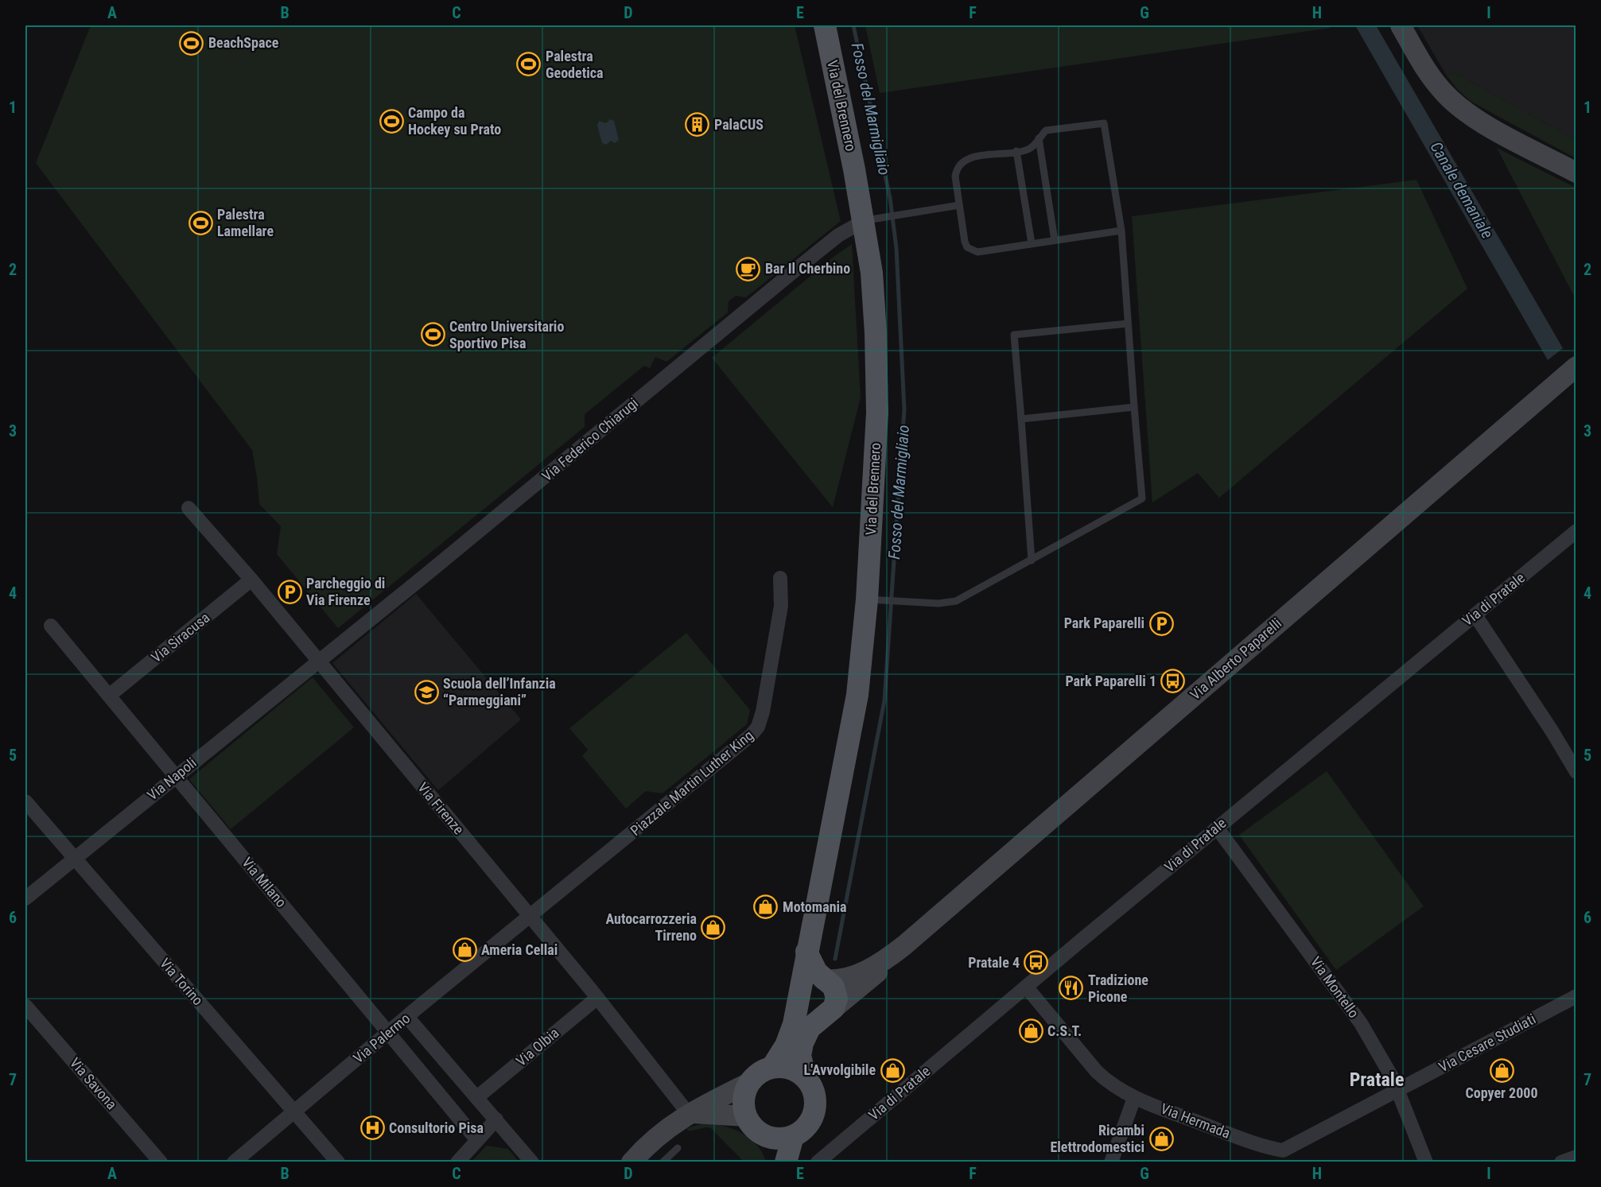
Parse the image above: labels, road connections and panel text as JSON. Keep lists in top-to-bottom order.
{
  "streets": {
    "main road": ["Via del Brennero", "Via Alberto Paparelli"],
    "street": [
      "Via Federico Chiarugi",
      "Via di Pratale",
      "Via Siracusa",
      "Via Napoli",
      "Piazzale Martin Luther King",
      "Via Firenze",
      "Via Milano",
      "Via Torino",
      "Via Montello",
      "Via Palermo",
      "Via Cesare Studiati",
      "Via Olbia",
      "Via Savona",
      "Via Hermada"
    ]
  },
  "crossings": [
    ["Via del Brennero", "Via Federico Chiarugi"],
    ["Via Federico Chiarugi", "Via Napoli"],
    ["Via Federico Chiarugi", "Via Firenze"],
    ["Via di Pratale", "Via Montello"],
    ["Via di Pratale", "Via Hermada"],
    ["Via Siracusa", "Via Firenze"],
    ["Via Siracusa", "Via Milano"],
    ["Via Napoli", "Via Firenze"],
    ["Via Napoli", "Via Milano"],
    ["Via Napoli", "Via Torino"],
    ["Piazzale Martin Luther King", "Via Firenze"],
    ["Piazzale Martin Luther King", "Via Palermo"],
    ["Via Firenze", "Via Palermo"],
    ["Via Firenze", "Via Olbia"],
    ["Via Milano", "Via Palermo"],
    ["Via Torino", "Via Palermo"],
    ["Via Montello", "Via Cesare Studiati"],
    ["Via Montello", "Via Hermada"],
    ["Via Cesare Studiati", "Via Hermada"]
  ],
  "districts": ["Pratale"],
  "water": ["Fosso del Marmigliaio", "Canale demaniale"],
  "places": {
    "sports": [
      "BeachSpace",
      "Palestra Geodetica",
      "Campo da Hockey su Prato",
      "Palestra Lamellare",
      "Centro Universitario Sportivo Pisa"
    ],
    "building": ["PalaCUS"],
    "cafe": ["Bar Il Cherbino"],
    "parking": ["Parcheggio di Via Firenze", "Park Paparelli"],
    "bus stop": ["Park Paparelli 1", "Pratale 4"],
    "school or university": ["Scuola dell’Infanzia “Parmeggiani”"],
    "shop": [
      "Motomania",
      "Autocarrozzeria Tirreno",
      "Ameria Cellai",
      "C.S.T.",
      "L'Avvolgibile",
      "Copyer 2000",
      "Ricambi Elettrodomestici"
    ],
    "restaurant": ["Tradizione Picone"],
    "hospital": ["Consultorio Pisa"]
  },
  "grid": {
    "columns": [
      "A",
      "B",
      "C",
      "D",
      "E",
      "F",
      "G",
      "H",
      "I"
    ],
    "rows": [
      "1",
      "2",
      "3",
      "4",
      "5",
      "6",
      "7"
    ]
  }
}
